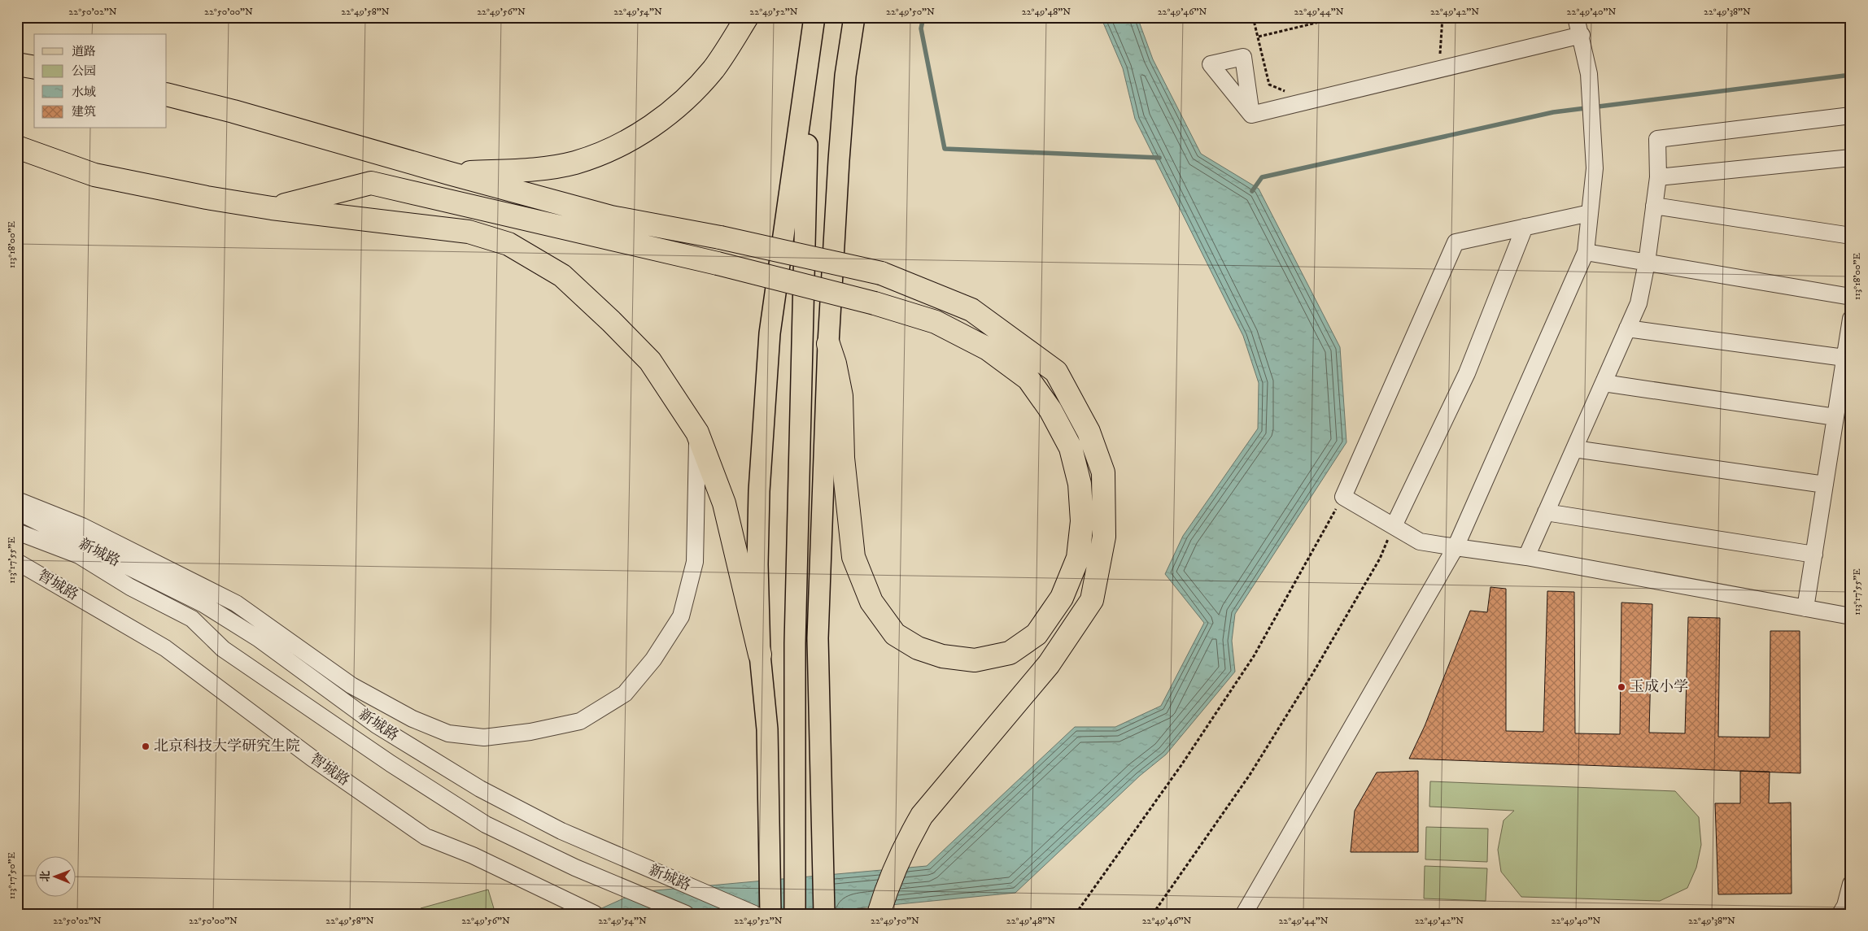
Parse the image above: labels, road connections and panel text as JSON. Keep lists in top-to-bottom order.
{
  "streets": {
    "street": ["新城路", "智城路"]
  },
  "places": ["玉成小学", "北京科技大学研究生院"],
  "legend": [
    "道路",
    "公园",
    "水域",
    "建筑"
  ],
  "north": "left",
  "coordinates": [
    "22°50'02\"N",
    "22°50'00\"N",
    "22°49'58\"N",
    "22°49'56\"N",
    "22°49'54\"N",
    "22°49'52\"N",
    "22°49'50\"N",
    "22°49'48\"N",
    "22°49'46\"N",
    "22°49'44\"N",
    "22°49'42\"N",
    "22°49'40\"N",
    "22°49'38\"N",
    "113°18'00\"E",
    "113°17'55\"E",
    "113°17'50\"E"
  ]
}
